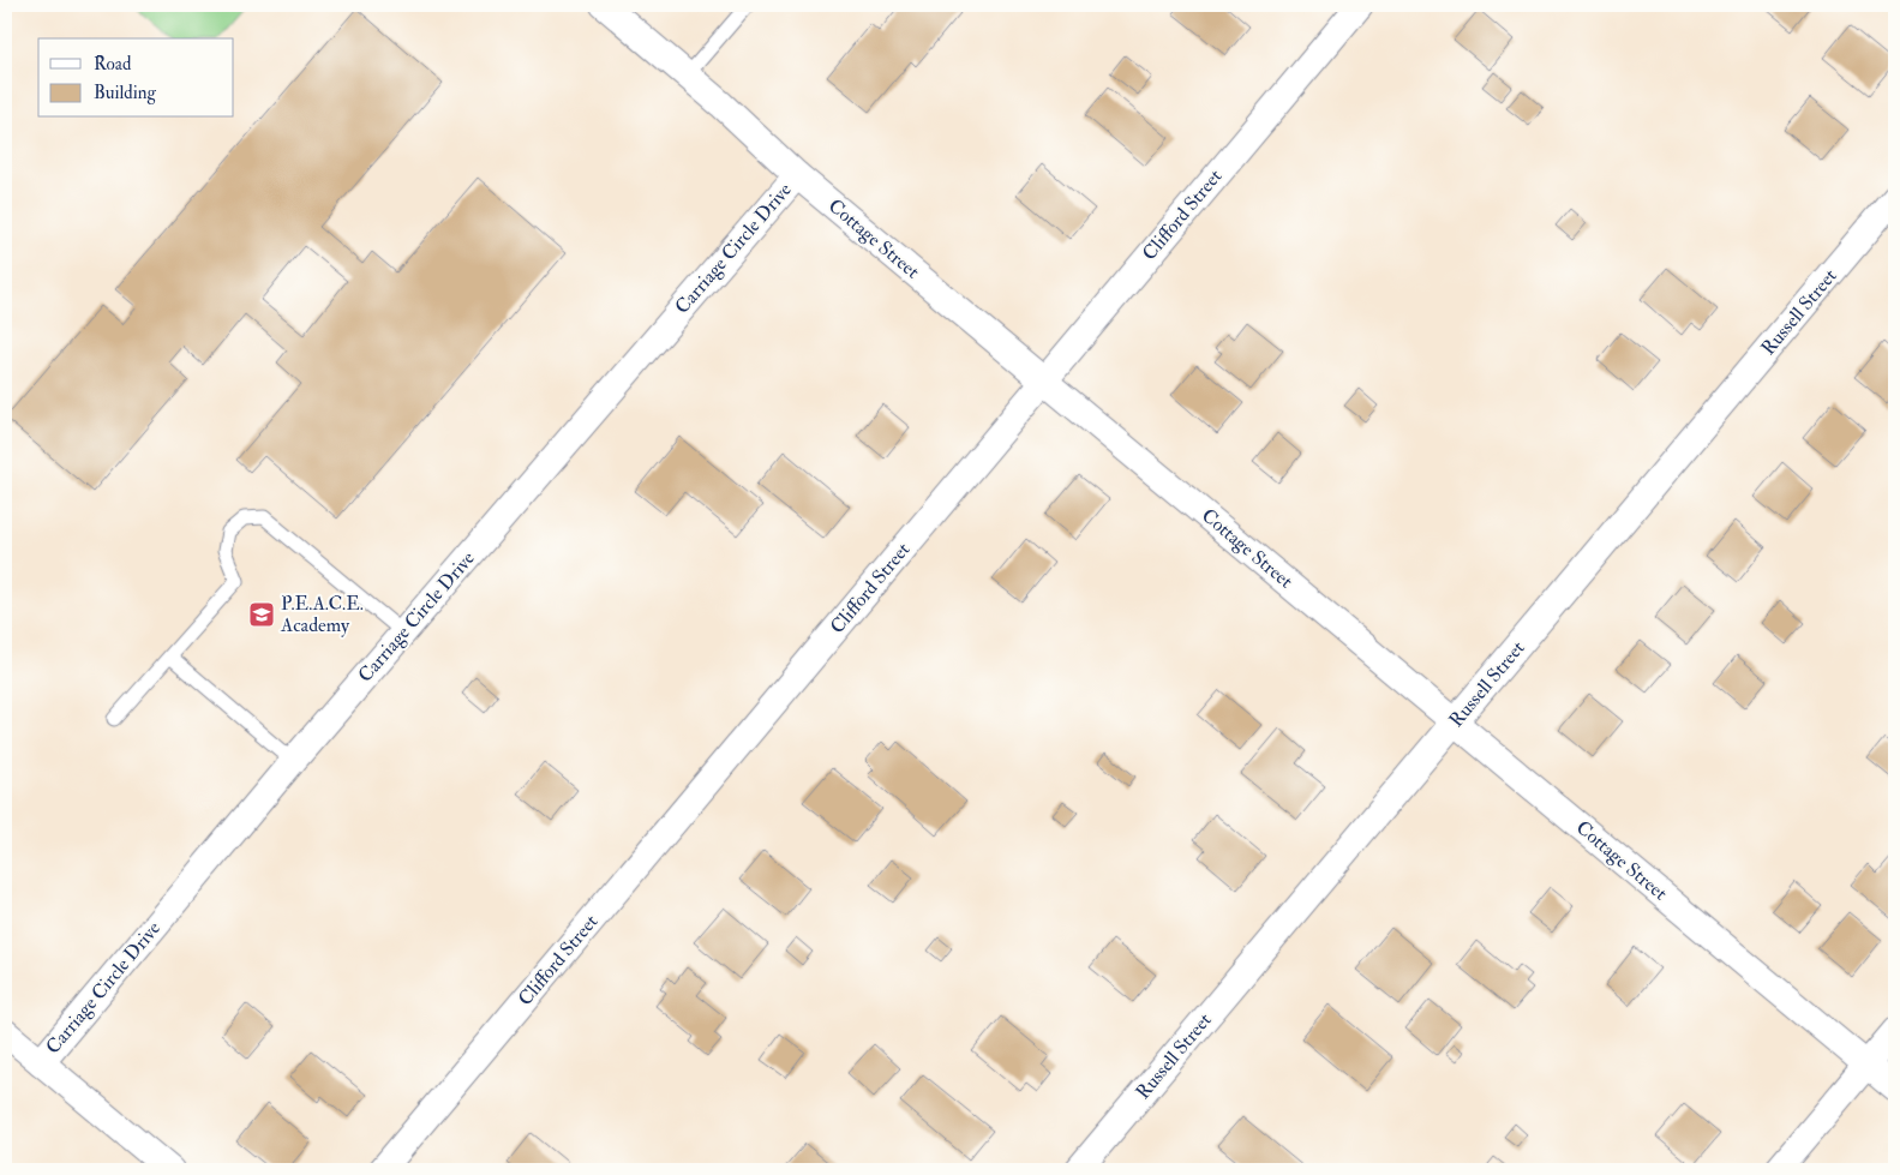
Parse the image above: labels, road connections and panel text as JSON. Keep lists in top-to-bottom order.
{
  "streets": {
    "street": [
      "Clifford Street",
      "Cottage Street",
      "Carriage Circle Drive",
      "Russell Street"
    ]
  },
  "crossings": [
    ["Clifford Street", "Cottage Street"],
    ["Cottage Street", "Carriage Circle Drive"],
    ["Cottage Street", "Russell Street"]
  ],
  "places": {
    "school or university": ["P.E.A.C.E. Academy"]
  },
  "legend": ["Road", "Building"]
}
